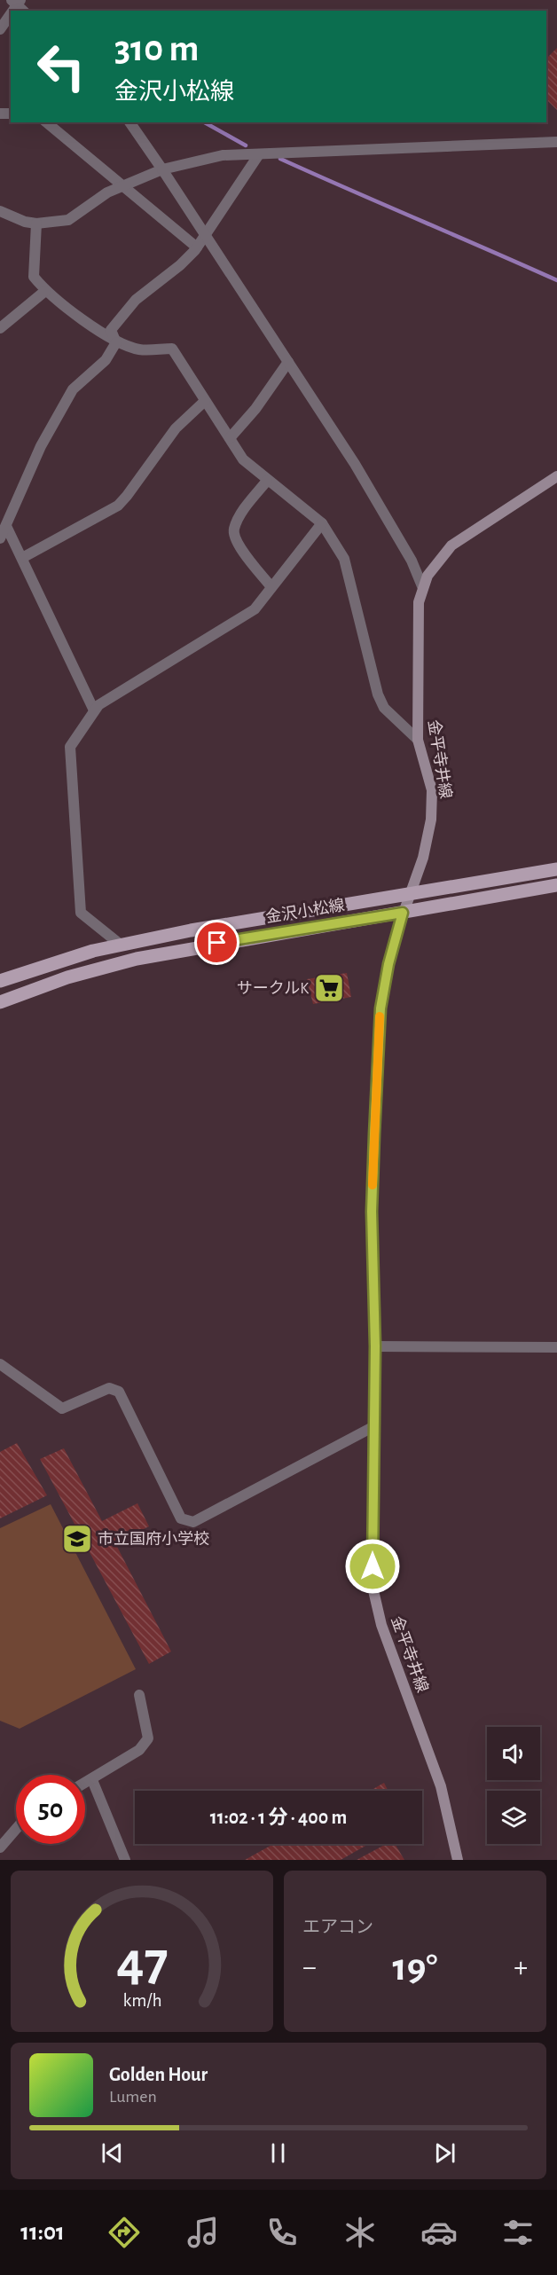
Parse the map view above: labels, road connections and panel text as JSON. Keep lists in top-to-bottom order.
{
  "streets": {
    "main road": ["金平寺井線", "金沢小松線"]
  },
  "crossings": [
    ["金平寺井線", "金沢小松線"]
  ],
  "places": {
    "supermarket": ["サークルK"],
    "school or university": ["市立国府小学校"]
  },
  "page": {
    "turn": ["310 m", "金沢小松線"],
    "limit": "50",
    "trip": "11:02 · 1 分 · 400 m",
    "tile": "エアコン",
    "heat": ["−", "19°", "+"],
    "song": ["Golden Hour", "Lumen"],
    "tabs": "11:01",
    "gauge": ["47", "km/h"]
  }
}
